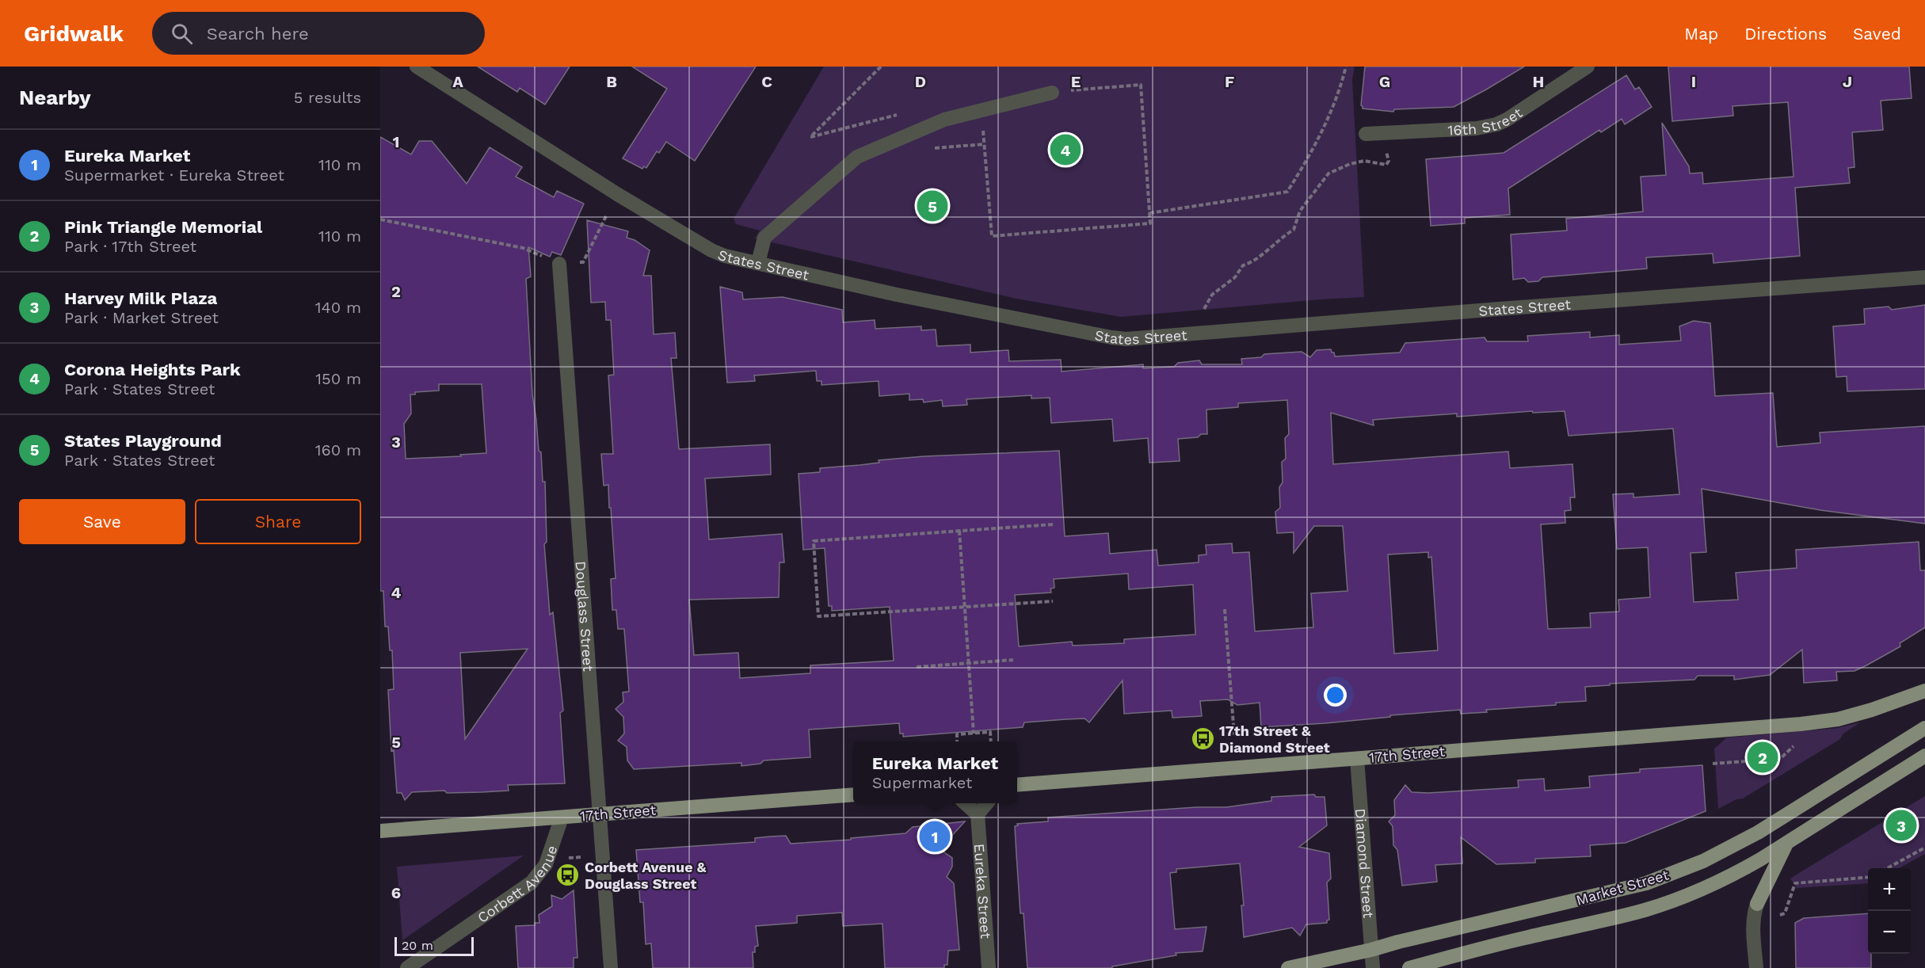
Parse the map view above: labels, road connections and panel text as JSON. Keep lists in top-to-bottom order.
{
  "streets": {
    "main road": ["17th Street", "Market Street"],
    "street": [
      "16th Street",
      "States Street",
      "Douglass Street",
      "Diamond Street",
      "Corbett Avenue",
      "Eureka Street"
    ]
  },
  "crossings": [
    ["Douglass Street", "17th Street"],
    ["17th Street", "Diamond Street"],
    ["17th Street", "Corbett Avenue"],
    ["Diamond Street", "Market Street"]
  ],
  "places": {
    "bus stop": ["17th Street & Diamond Street", "Corbett Avenue & Douglass Street"]
  },
  "scale_bar": "20 m",
  "page": {
    "header": "Gridwalk",
    "search": "Search here",
    "nav": ["Map", "Directions", "Saved"],
    "heading": ["Nearby", "5 results"],
    "list": [
      {
        "mark": "1",
        "name": "Eureka Market",
        "note": "Supermarket · Eureka Street",
        "value": "110 m"
      },
      {
        "mark": "2",
        "name": "Pink Triangle Memorial",
        "note": "Park · 17th Street",
        "value": "110 m"
      },
      {
        "mark": "3",
        "name": "Harvey Milk Plaza",
        "note": "Park · Market Street",
        "value": "140 m"
      },
      {
        "mark": "4",
        "name": "Corona Heights Park",
        "note": "Park · States Street",
        "value": "150 m"
      },
      {
        "mark": "5",
        "name": "States Playground",
        "note": "Park · States Street",
        "value": "160 m"
      }
    ],
    "pins": [
      "4",
      "5",
      "2",
      "3",
      "1"
    ],
    "buttons": ["Save", "Share"],
    "popup": ["Eureka Market", "Supermarket"],
    "map_buttons": ["+", "−"],
    "scale": "20 m"
  },
  "grid": {
    "columns": [
      "A",
      "B",
      "C",
      "D",
      "E",
      "F",
      "G",
      "H",
      "I",
      "J"
    ],
    "rows": [
      "1",
      "2",
      "3",
      "4",
      "5",
      "6"
    ]
  }
}
